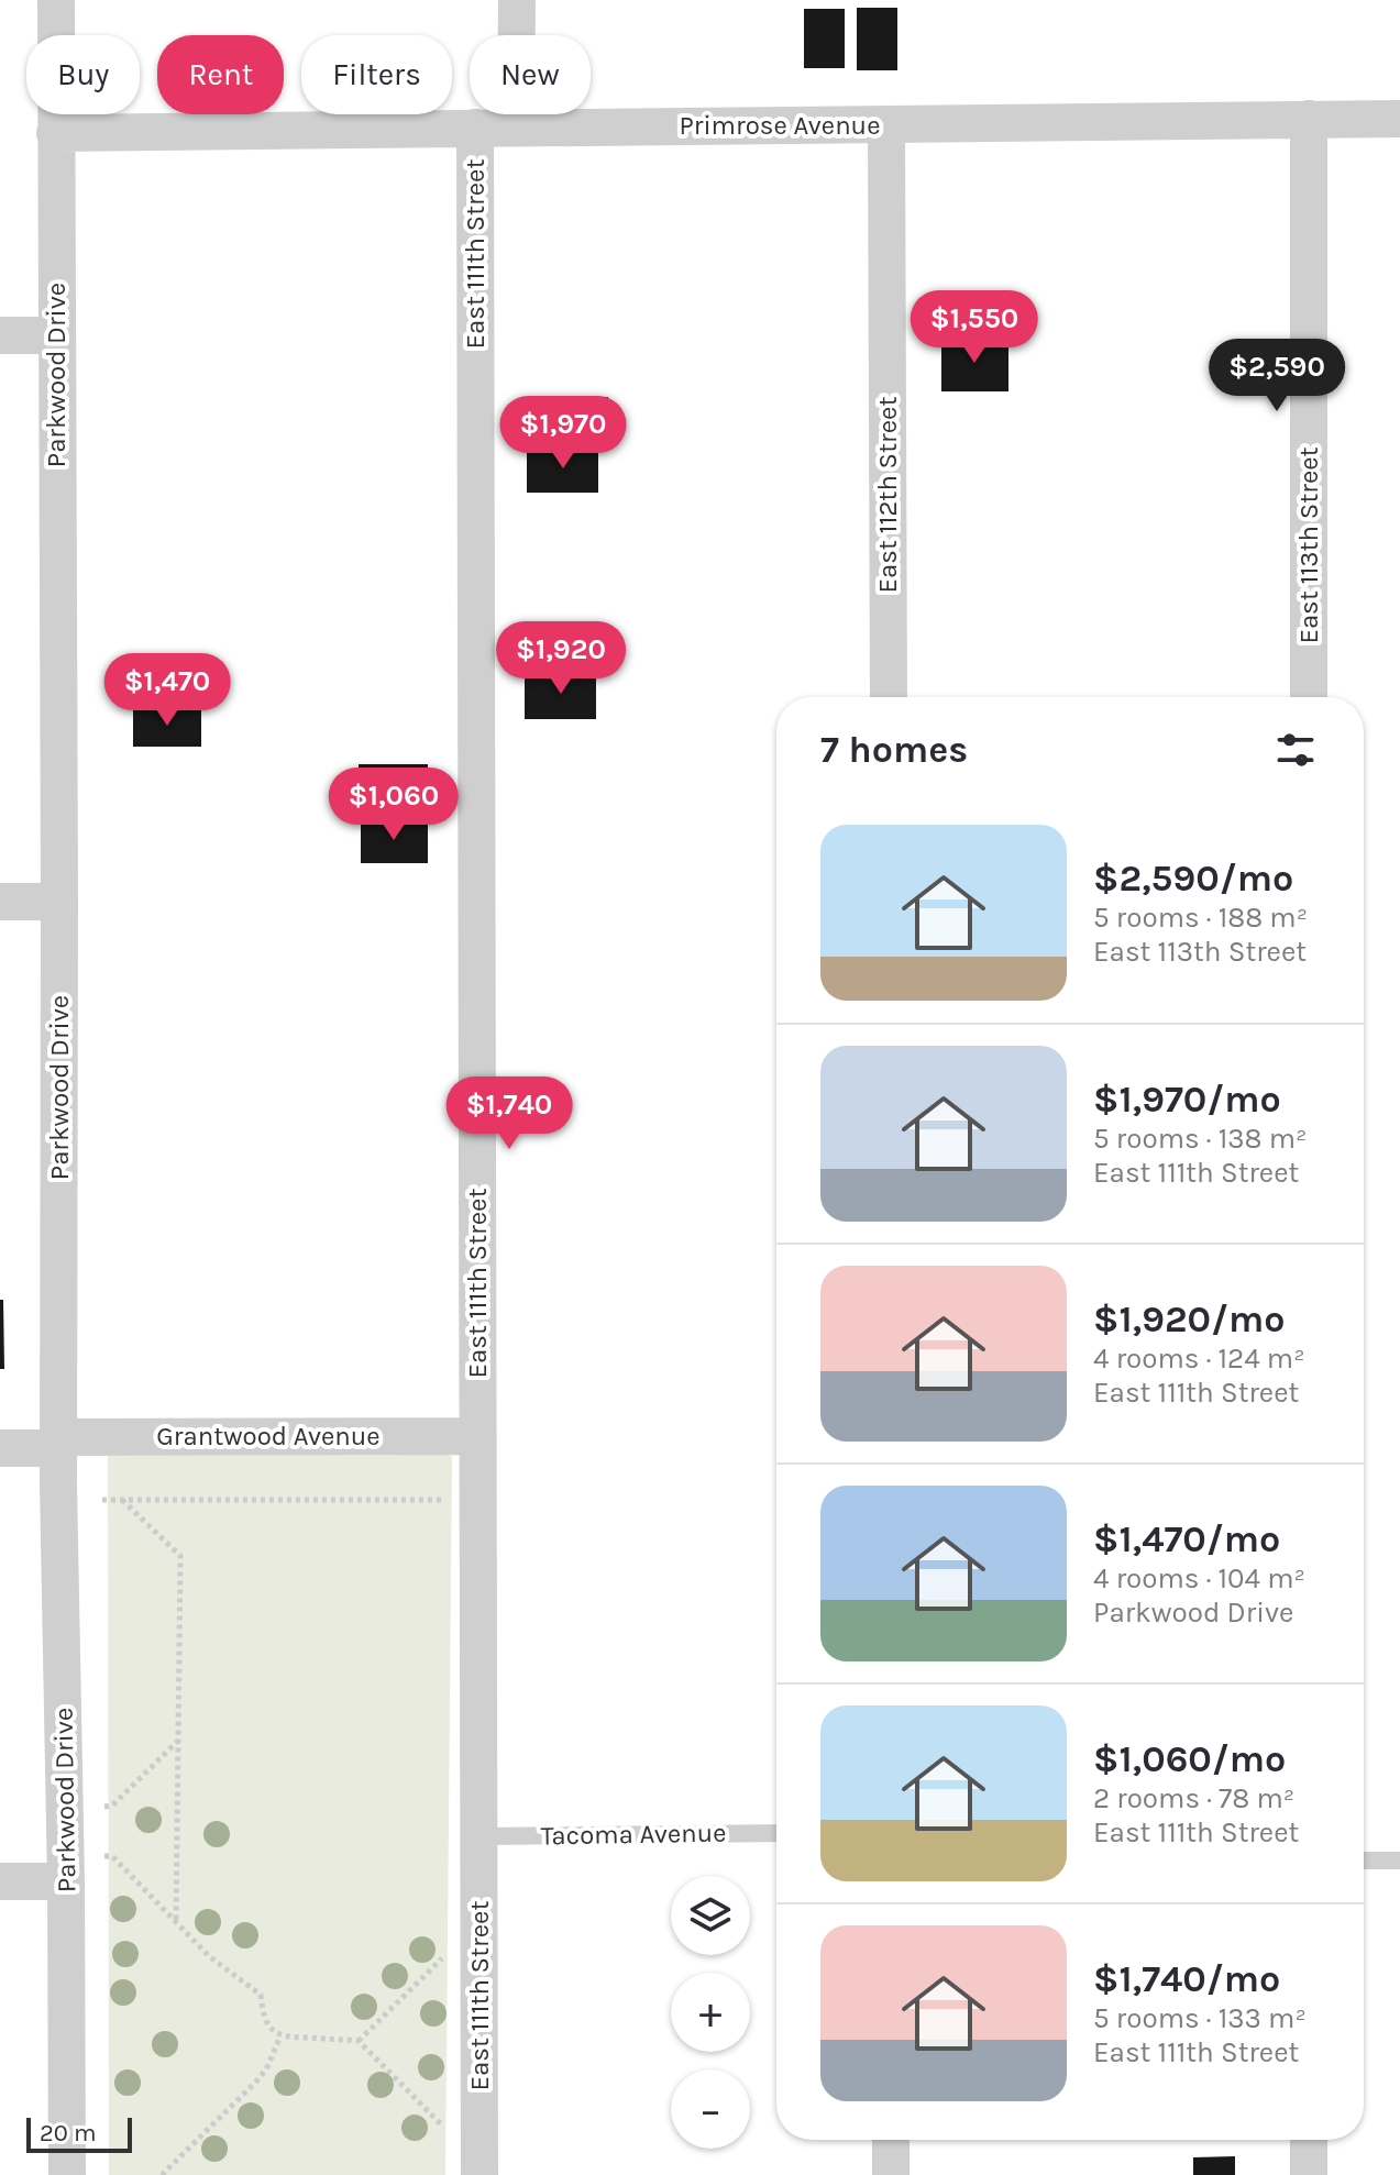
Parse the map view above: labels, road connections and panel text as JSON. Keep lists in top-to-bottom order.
{
  "streets": {
    "street": [
      "Primrose Avenue",
      "East 111th Street",
      "Parkwood Drive",
      "East 112th Street",
      "East 113th Street",
      "Grantwood Avenue"
    ],
    "lane": ["Tacoma Avenue"]
  },
  "crossings": [
    ["Primrose Avenue", "East 111th Street"],
    ["Primrose Avenue", "Parkwood Drive"],
    ["Primrose Avenue", "East 112th Street"],
    ["Primrose Avenue", "East 113th Street"],
    ["East 111th Street", "Grantwood Avenue"],
    ["East 111th Street", "Tacoma Avenue"],
    ["Parkwood Drive", "Grantwood Avenue"]
  ],
  "scale_bar": "20 m",
  "page": {
    "chip": [
      "Buy",
      "Rent",
      "Filters",
      "New"
    ],
    "price": [
      "$1,550",
      "$2,590",
      "$1,970",
      "$1,920",
      "$1,470",
      "$1,060",
      "$1,740"
    ],
    "heading": "7 homes",
    "list": [
      {
        "name": "$2,590/mo",
        "note": "5 rooms · 188 m² · East 113th Street"
      },
      {
        "name": "$1,970/mo",
        "note": "5 rooms · 138 m² · East 111th Street"
      },
      {
        "name": "$1,920/mo",
        "note": "4 rooms · 124 m² · East 111th Street"
      },
      {
        "name": "$1,470/mo",
        "note": "4 rooms · 104 m² · Parkwood Drive"
      },
      {
        "name": "$1,060/mo",
        "note": "2 rooms · 78 m² · East 111th Street"
      },
      {
        "name": "$1,740/mo",
        "note": "5 rooms · 133 m² · East 111th Street"
      }
    ],
    "map_buttons": ["+", "−"],
    "scale": "20 m"
  }
}
